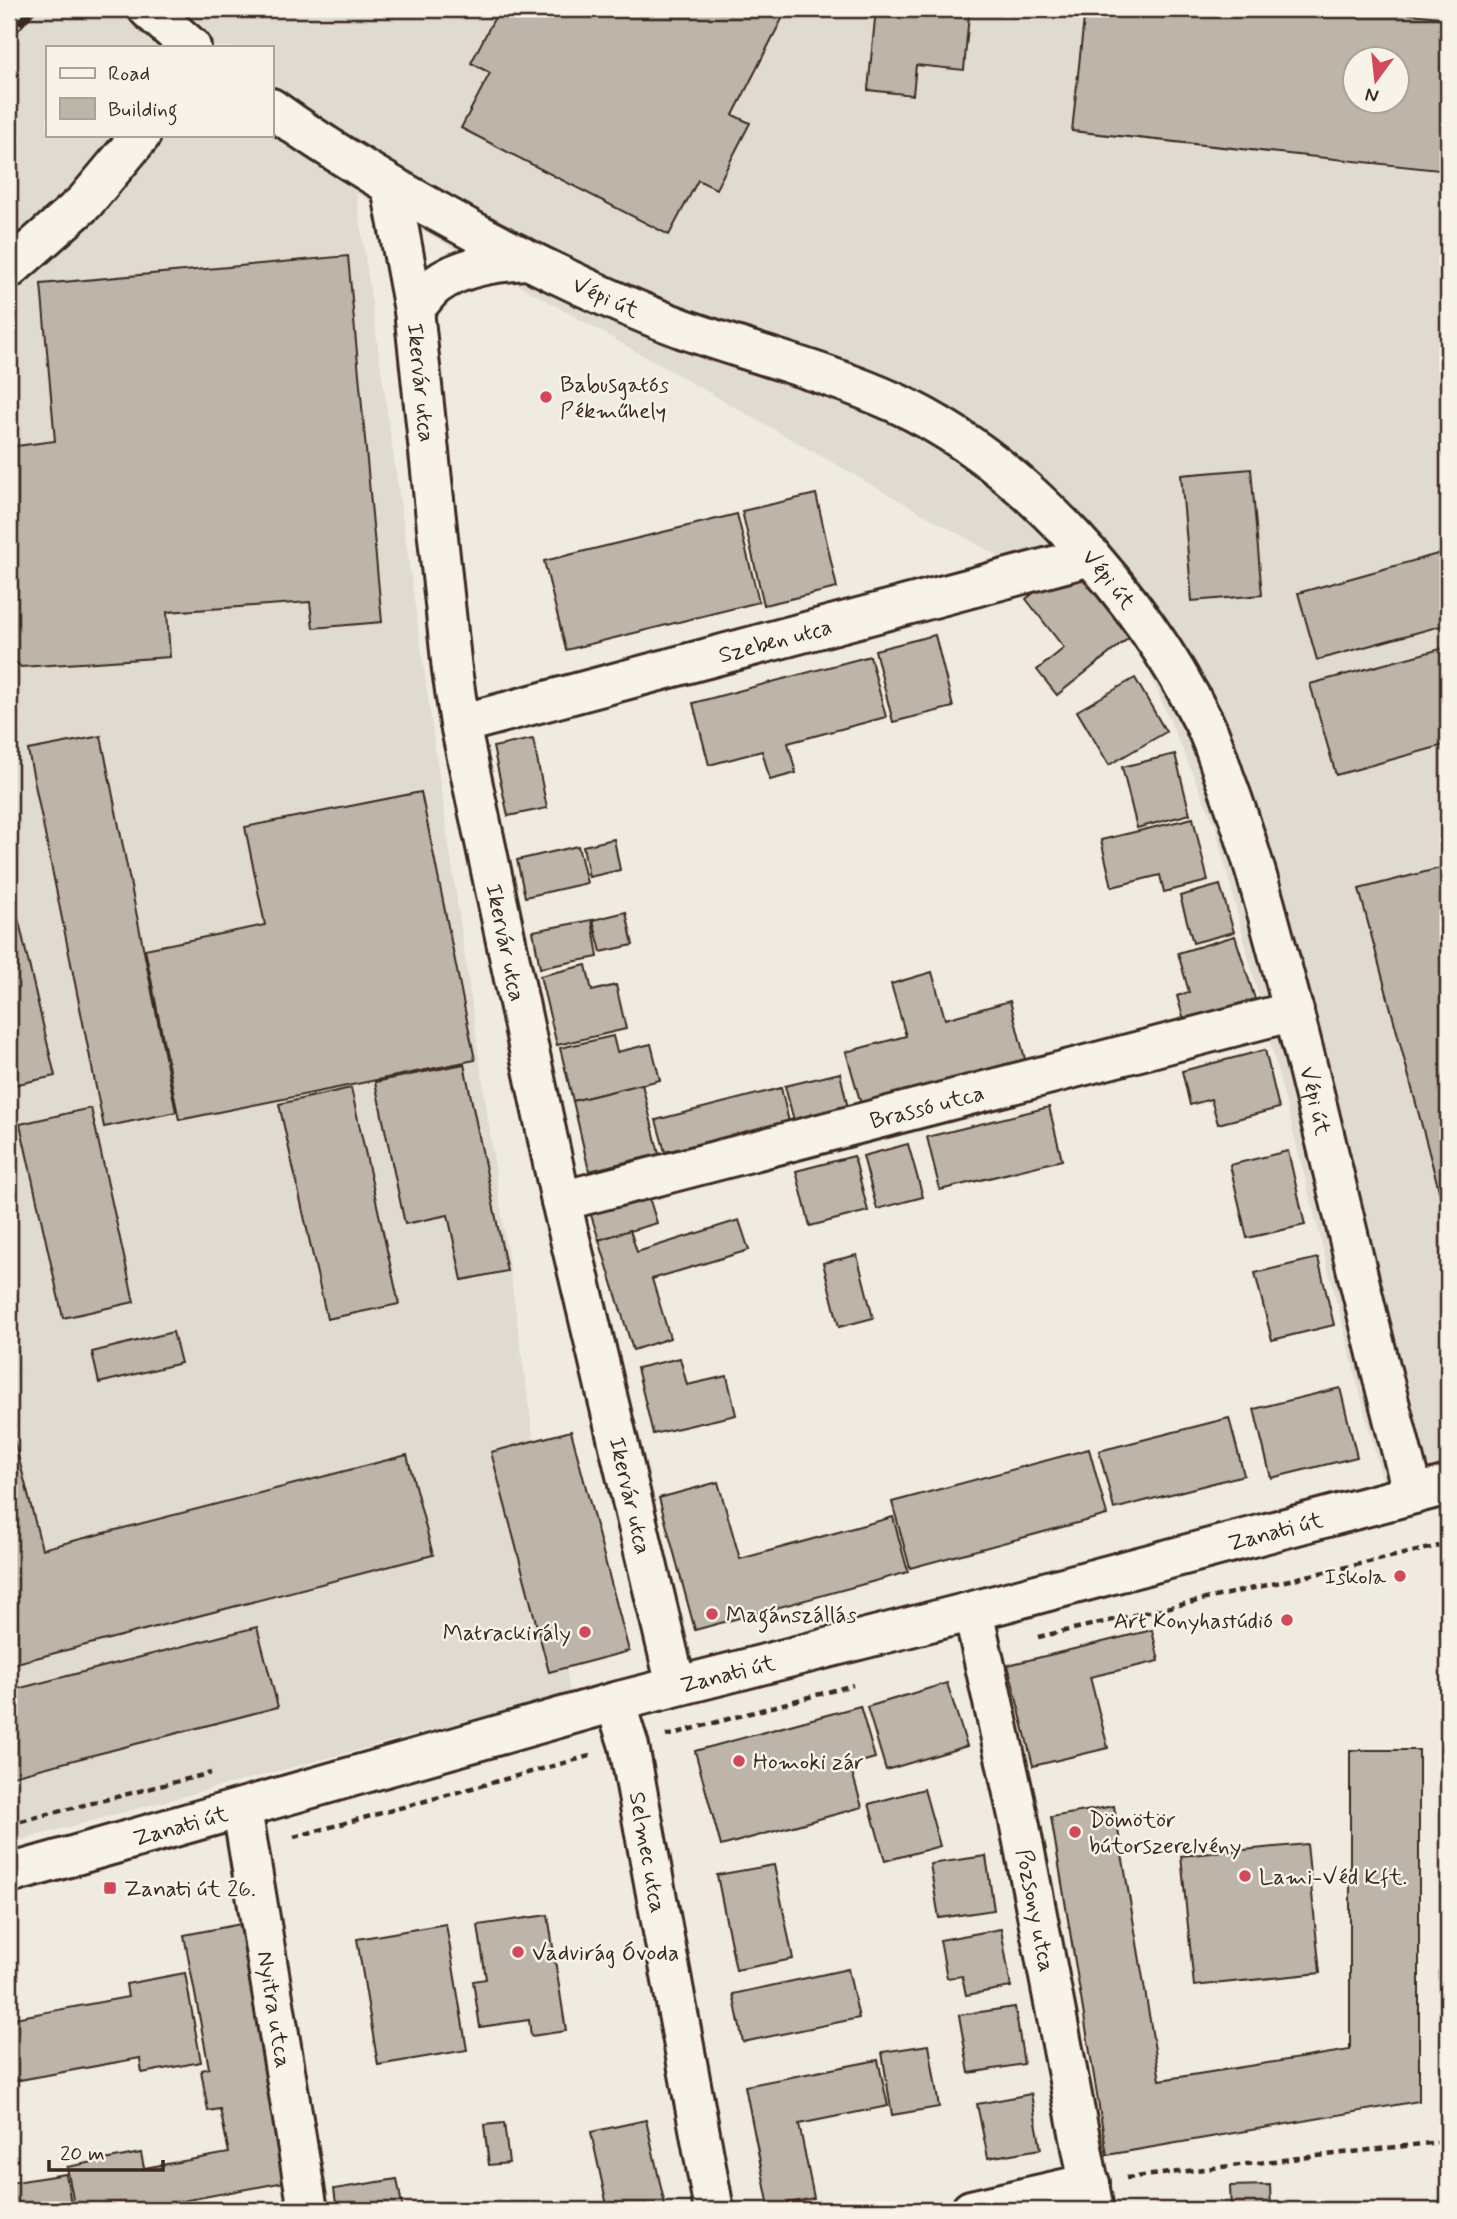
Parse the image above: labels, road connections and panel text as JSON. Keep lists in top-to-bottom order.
{
  "streets": {
    "street": [
      "Vépi út",
      "Ikervár utca",
      "Szeben utca",
      "Brassó utca",
      "Zanati út",
      "Selmec utca",
      "Pozsony utca",
      "Nyitra utca"
    ]
  },
  "crossings": [
    ["Vépi út", "Ikervár utca"],
    ["Vépi út", "Szeben utca"],
    ["Vépi út", "Brassó utca"],
    ["Vépi út", "Zanati út"],
    ["Ikervár utca", "Szeben utca"],
    ["Ikervár utca", "Brassó utca"],
    ["Ikervár utca", "Zanati út"],
    ["Zanati út", "Selmec utca"],
    ["Zanati út", "Pozsony utca"],
    ["Zanati út", "Nyitra utca"]
  ],
  "places": {
    "other": [
      "Babusgatós Pékműhely",
      "Iskola",
      "Magánszállás",
      "Art Konyhastúdió",
      "Matrackirály",
      "Homoki zár",
      "Dömötör bútorszerelvény",
      "Lami-Véd Kft.",
      "Vadvirág Óvoda"
    ],
    "transit": ["Zanati út 26."]
  },
  "legend": ["Road", "Building"],
  "scale_bar": "20 m",
  "north": "bottom"
}
